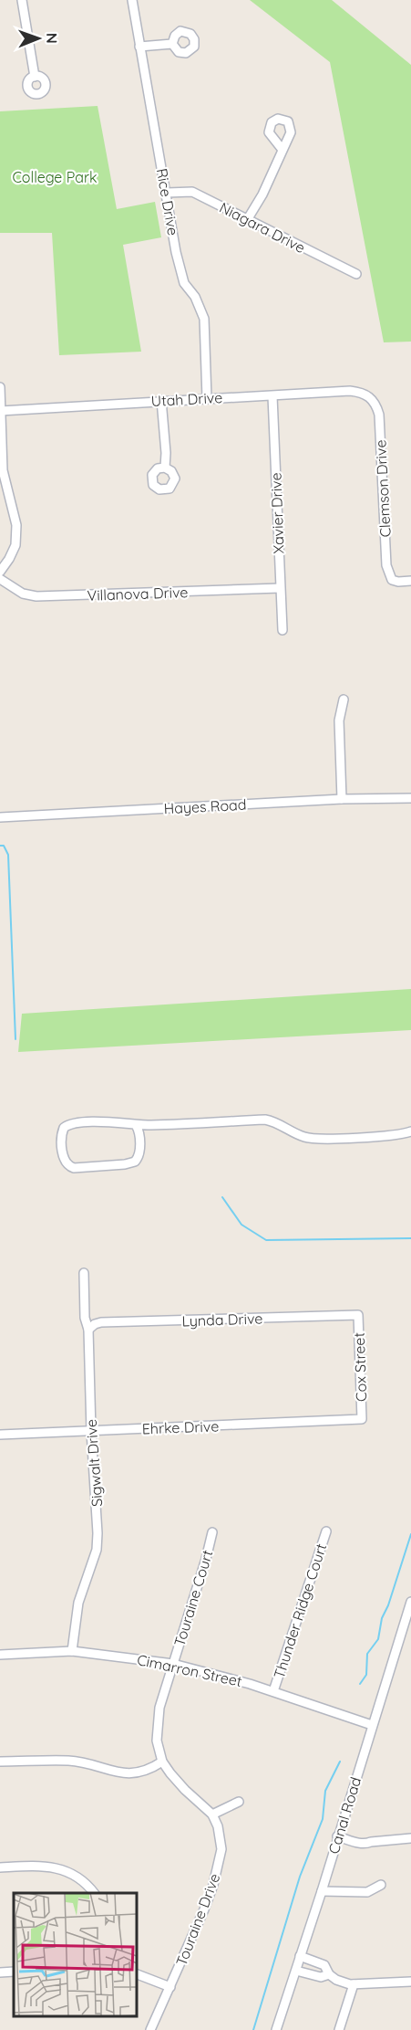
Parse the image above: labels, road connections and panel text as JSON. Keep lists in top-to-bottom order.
{
  "streets": {
    "street": [
      "Rice Drive",
      "Niagara Drive",
      "Utah Drive",
      "Clemson Drive",
      "Xavier Drive",
      "Villanova Drive",
      "Hayes Road",
      "Lynda Drive",
      "Cox Street",
      "Ehrke Drive",
      "Sigwalt Drive",
      "Touraine Court",
      "Thunder Ridge Court",
      "Cimarron Street",
      "Canal Road",
      "Touraine Drive"
    ]
  },
  "crossings": [
    ["Rice Drive", "Niagara Drive"],
    ["Rice Drive", "Utah Drive"],
    ["Utah Drive", "Clemson Drive"],
    ["Utah Drive", "Xavier Drive"],
    ["Xavier Drive", "Villanova Drive"],
    ["Lynda Drive", "Cox Street"],
    ["Lynda Drive", "Sigwalt Drive"],
    ["Cox Street", "Ehrke Drive"],
    ["Ehrke Drive", "Sigwalt Drive"],
    ["Sigwalt Drive", "Cimarron Street"],
    ["Touraine Court", "Cimarron Street"],
    ["Touraine Court", "Touraine Drive"],
    ["Thunder Ridge Court", "Cimarron Street"],
    ["Cimarron Street", "Canal Road"],
    ["Cimarron Street", "Touraine Drive"]
  ],
  "parks": ["College Park"],
  "north": "right"
}
